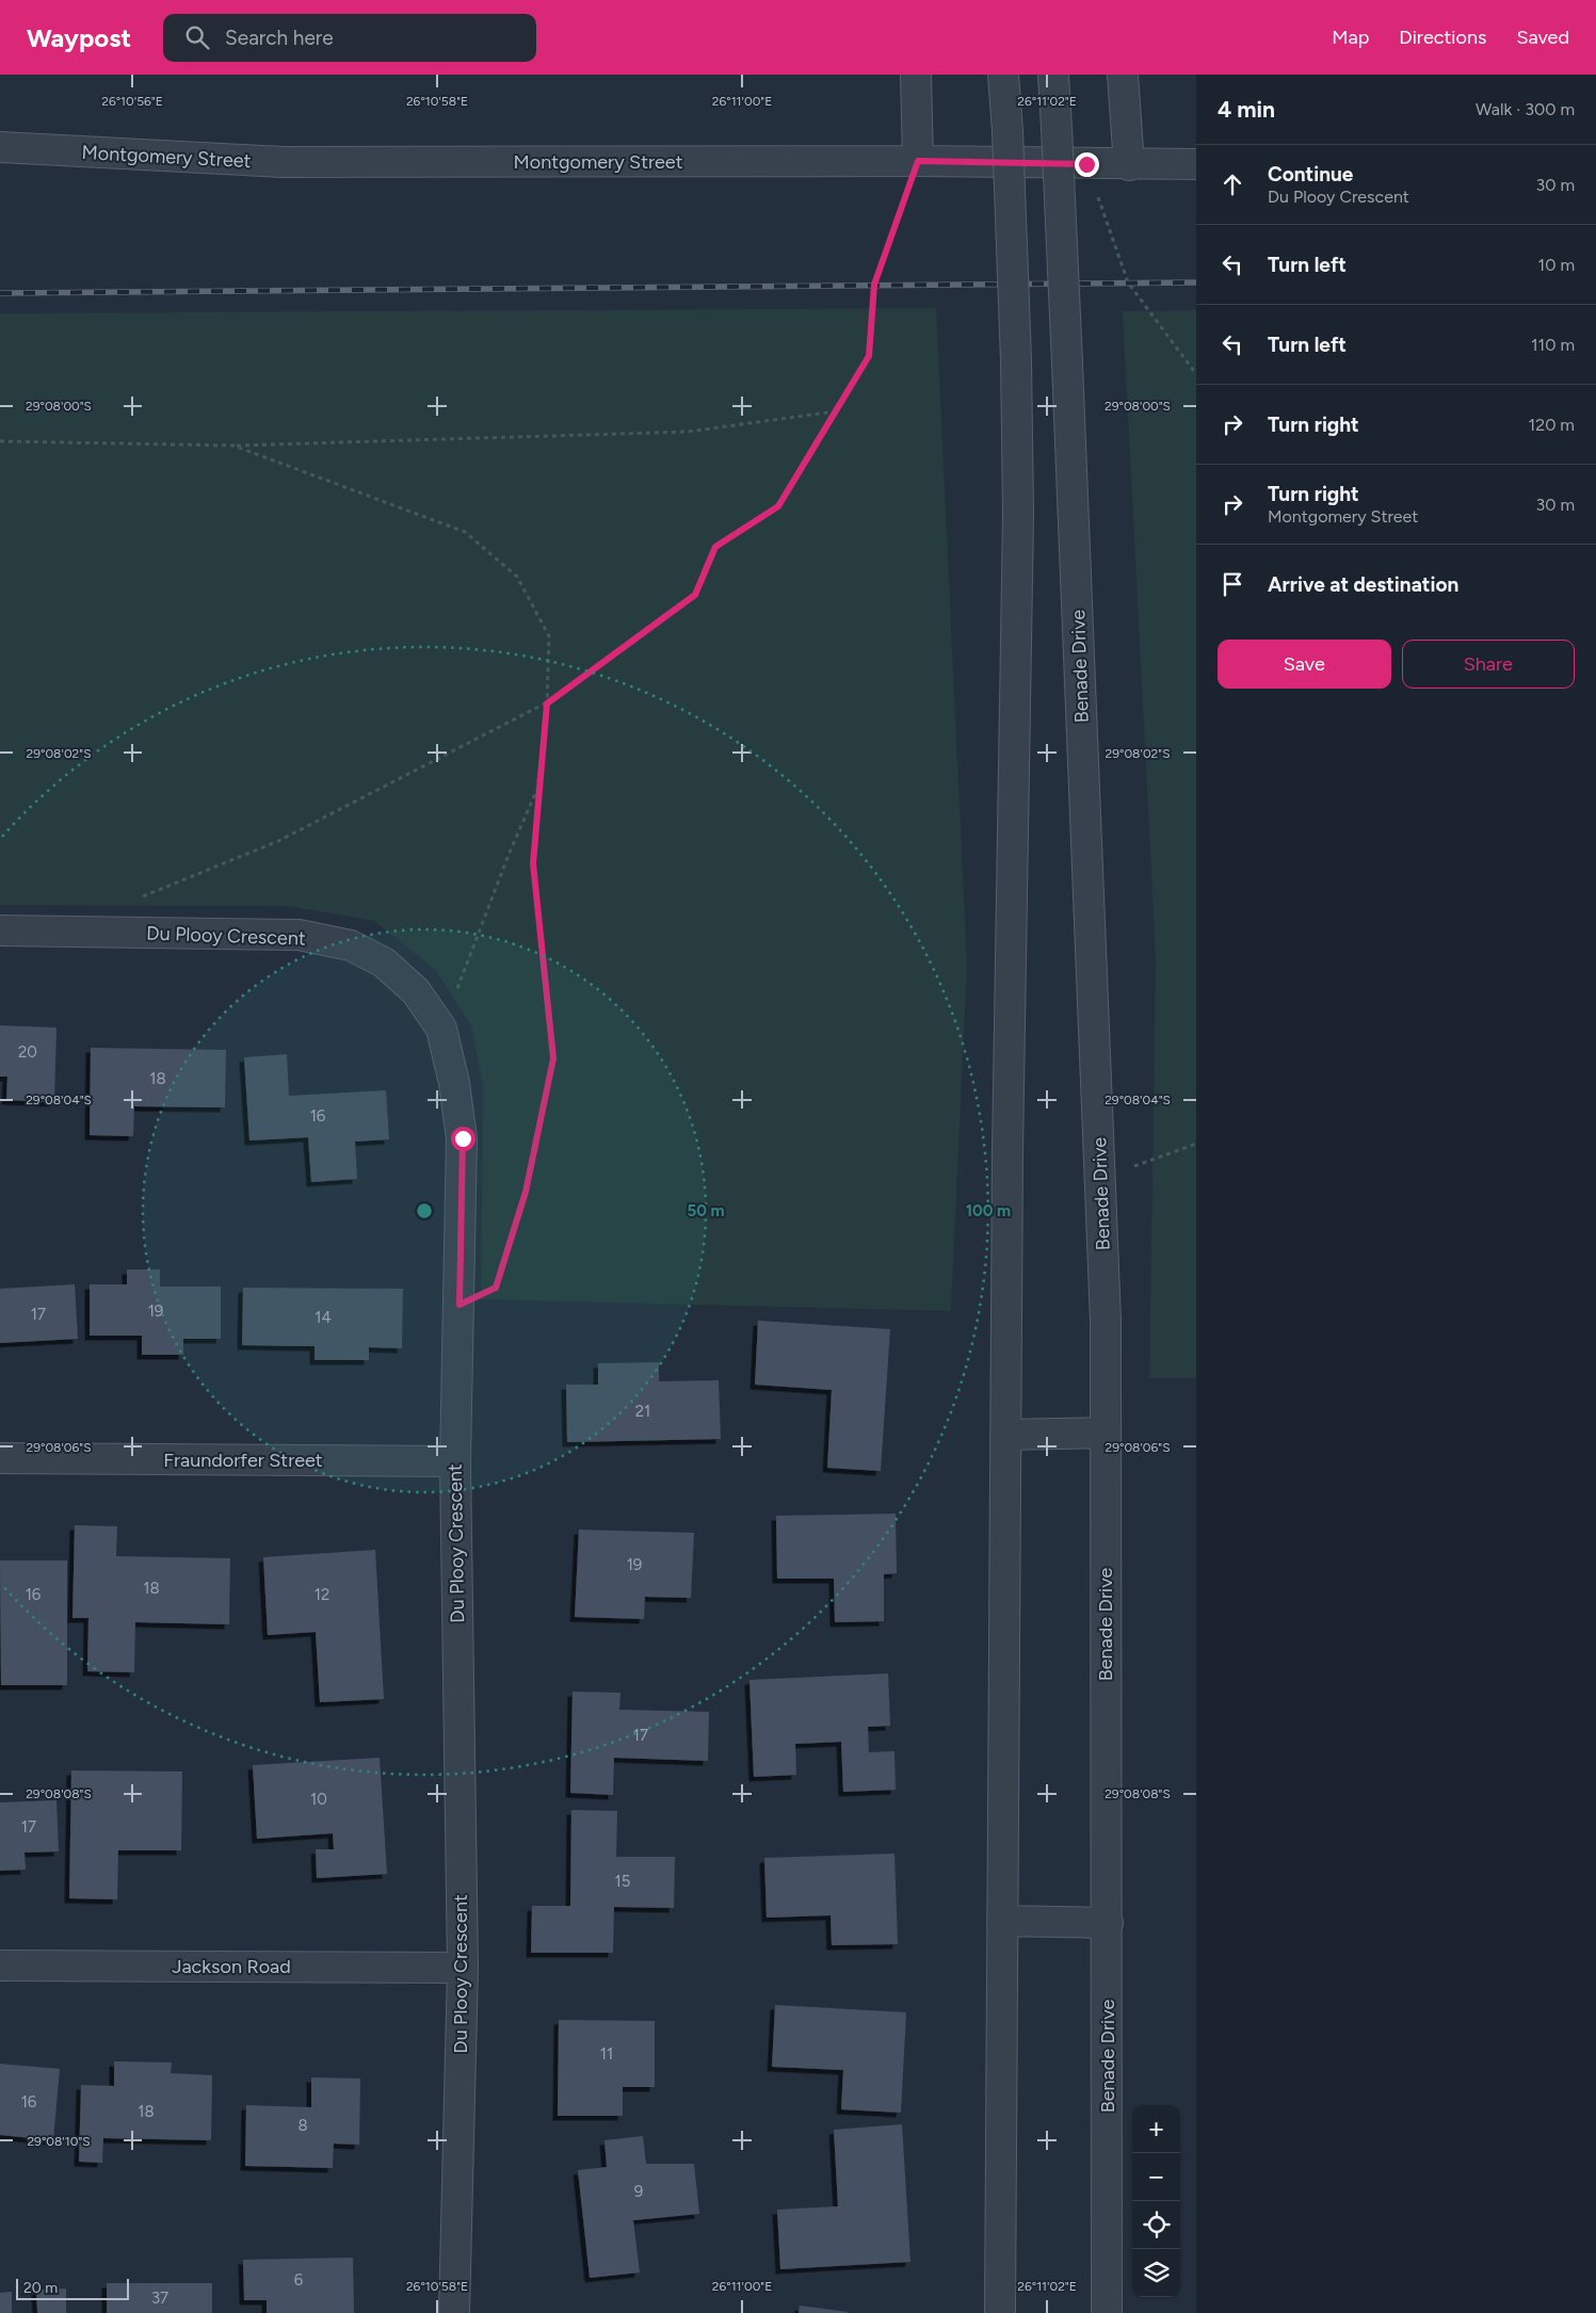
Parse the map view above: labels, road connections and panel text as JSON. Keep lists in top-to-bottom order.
{
  "streets": {
    "street": [
      "Montgomery Street",
      "Benade Drive",
      "Du Plooy Crescent",
      "Fraundorfer Street",
      "Jackson Road"
    ]
  },
  "crossings": [
    ["Du Plooy Crescent", "Fraundorfer Street"],
    ["Du Plooy Crescent", "Jackson Road"]
  ],
  "house_numbers": [
    "20",
    "18",
    "16",
    "19",
    "17",
    "14",
    "21",
    "19",
    "18",
    "16",
    "12",
    "17",
    "10",
    "17",
    "15",
    "11",
    "16",
    "18",
    "8",
    "9",
    "6",
    "37"
  ],
  "scale_bar": "20 m",
  "page": {
    "header": "Waypost",
    "search": "Search here",
    "nav": ["Map", "Directions", "Saved"],
    "heading": ["4 min", "Walk · 300 m"],
    "list": [
      ["Continue", "Du Plooy Crescent", "30 m"],
      ["Turn left", "10 m"],
      ["Turn left", "110 m"],
      ["Turn right", "120 m"],
      ["Turn right", "Montgomery Street", "30 m"],
      "Arrive at destination"
    ],
    "buttons": ["Save", "Share"],
    "map_buttons": ["+", "−"],
    "scale": "20 m"
  },
  "coordinates": [
    "26°10'56\"E",
    "26°10'58\"E",
    "26°11'00\"E",
    "26°11'02\"E",
    "29°08'00\"S",
    "29°08'02\"S",
    "29°08'04\"S",
    "29°08'06\"S",
    "29°08'08\"S",
    "29°08'10\"S"
  ],
  "rings": ["50 m", "100 m"]
}
